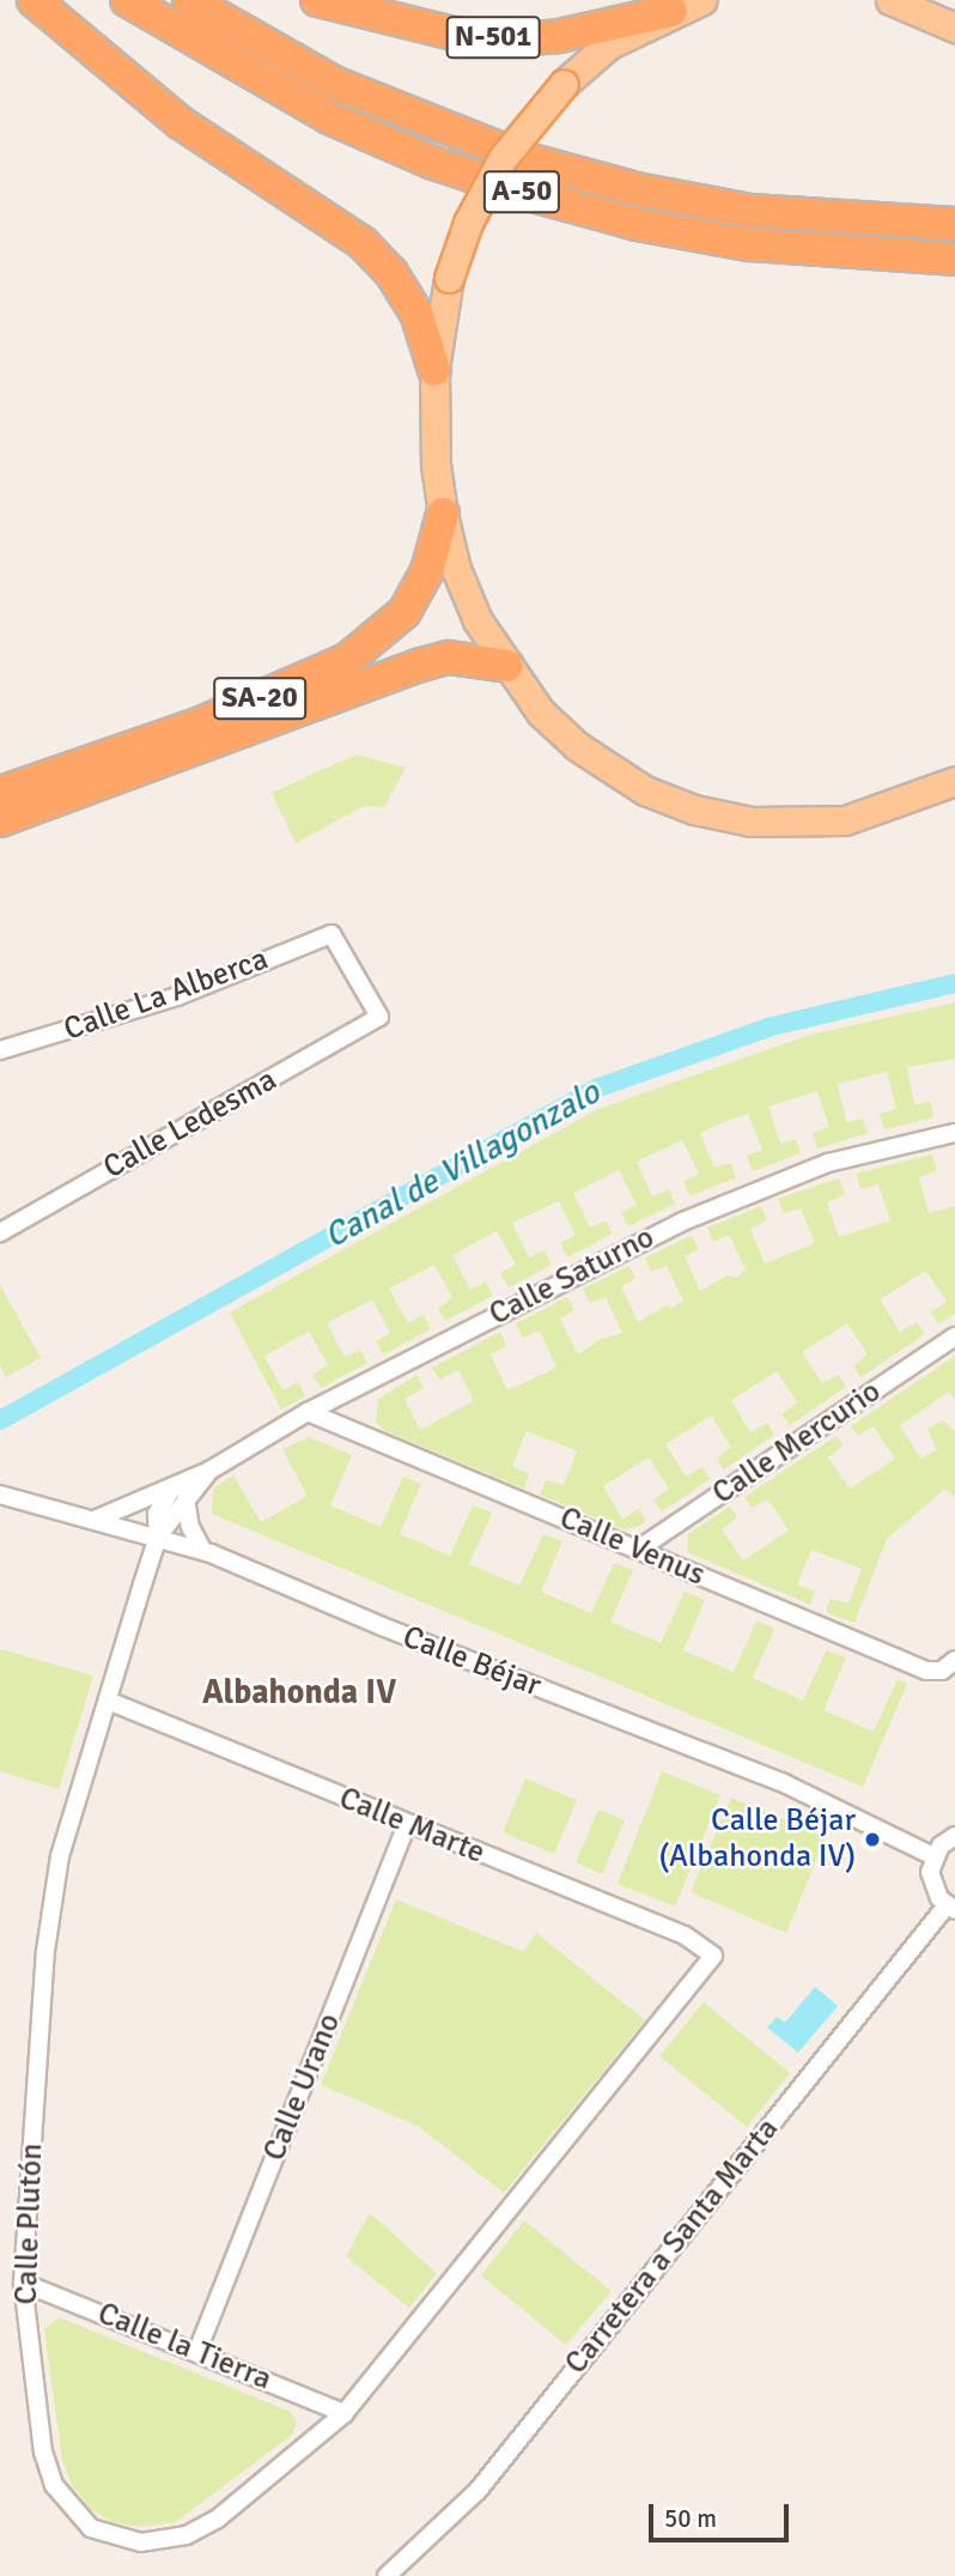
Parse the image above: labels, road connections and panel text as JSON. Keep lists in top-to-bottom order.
{
  "streets": {
    "highway": ["N-501", "A-50", "SA-20"],
    "street": [
      "Calle La Alberca",
      "Calle Ledesma",
      "Calle Saturno",
      "Calle Mercurio",
      "Calle Venus",
      "Calle Béjar",
      "Calle Marte",
      "Calle Urano",
      "Calle Plutón",
      "Carretera a Santa Marta",
      "Calle la Tierra"
    ]
  },
  "crossings": [
    ["Calle La Alberca", "Calle Ledesma"],
    ["Calle Saturno", "Calle Venus"],
    ["Calle Saturno", "Calle Béjar"],
    ["Calle Saturno", "Calle Plutón"],
    ["Calle Mercurio", "Calle Venus"],
    ["Calle Béjar", "Calle Plutón"],
    ["Calle Marte", "Calle Urano"],
    ["Calle Marte", "Calle Plutón"],
    ["Calle Urano", "Calle la Tierra"],
    ["Calle Plutón", "Calle la Tierra"]
  ],
  "districts": ["Albahonda IV"],
  "water": ["Canal de Villagonzalo"],
  "places": ["Calle Béjar (Albahonda IV)"],
  "scale_bar": "50 m"
}
